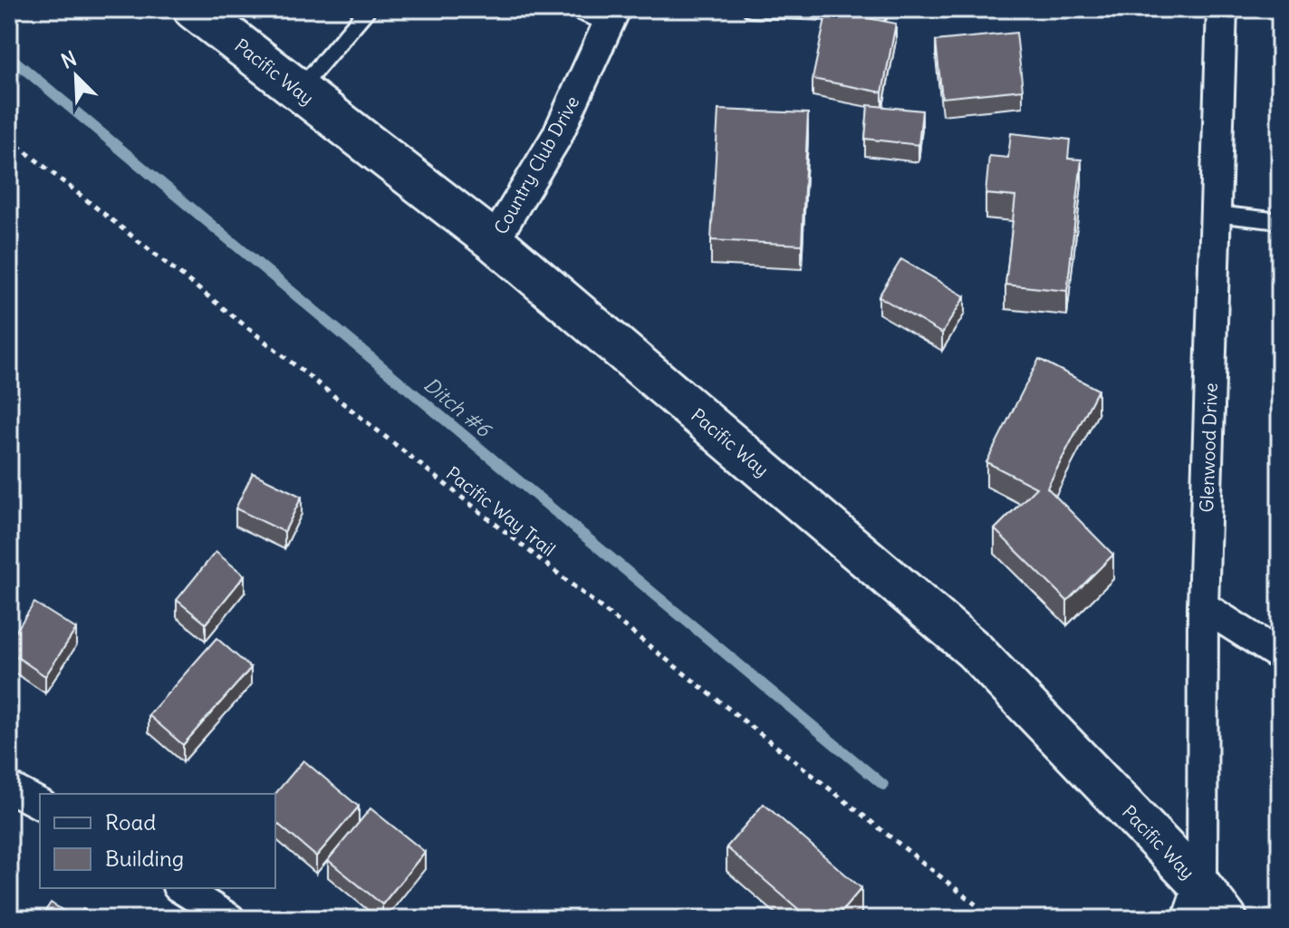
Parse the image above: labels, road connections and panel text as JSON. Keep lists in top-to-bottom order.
{
  "streets": {
    "main road": ["Pacific Way"],
    "street": ["Country Club Drive", "Glenwood Drive"],
    "path": ["Pacific Way Trail"]
  },
  "crossings": [
    ["Pacific Way", "Country Club Drive"],
    ["Pacific Way", "Glenwood Drive"]
  ],
  "water": ["Ditch #6"],
  "legend": ["Road", "Building"],
  "north": "top left"
}
